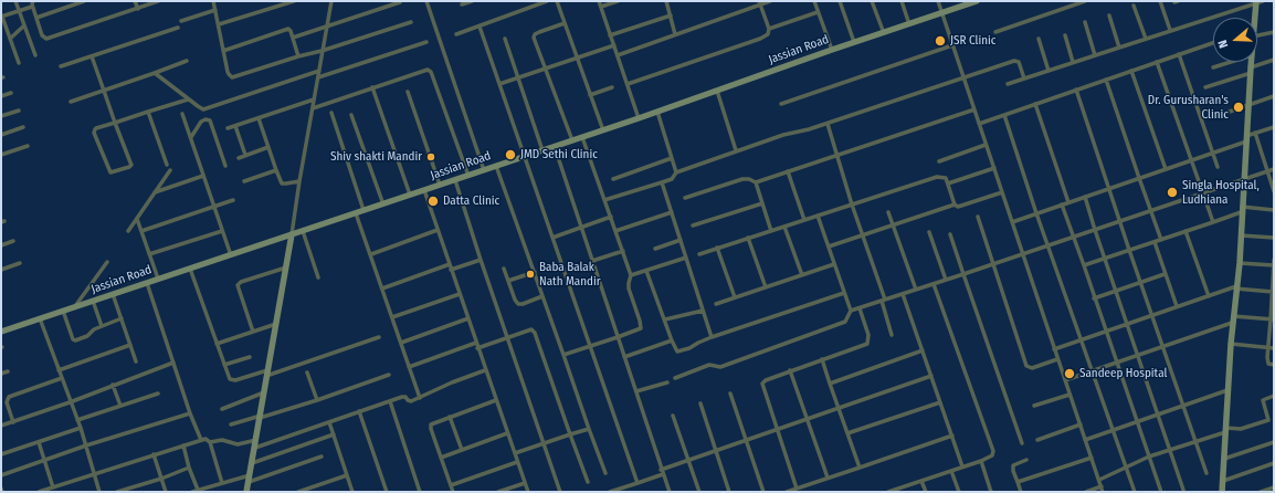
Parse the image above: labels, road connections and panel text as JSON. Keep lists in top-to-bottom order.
{
  "streets": {
    "street": ["Jassian Road"]
  },
  "places": [
    "JSR Clinic",
    "Dr. Gurusharan's Clinic",
    "JMD Sethi Clinic",
    "Shiv shakti Mandir",
    "Singla Hospital, Ludhiana",
    "Datta Clinic",
    "Baba Balak Nath Mandir",
    "Sandeep Hospital"
  ],
  "north": "left"
}
